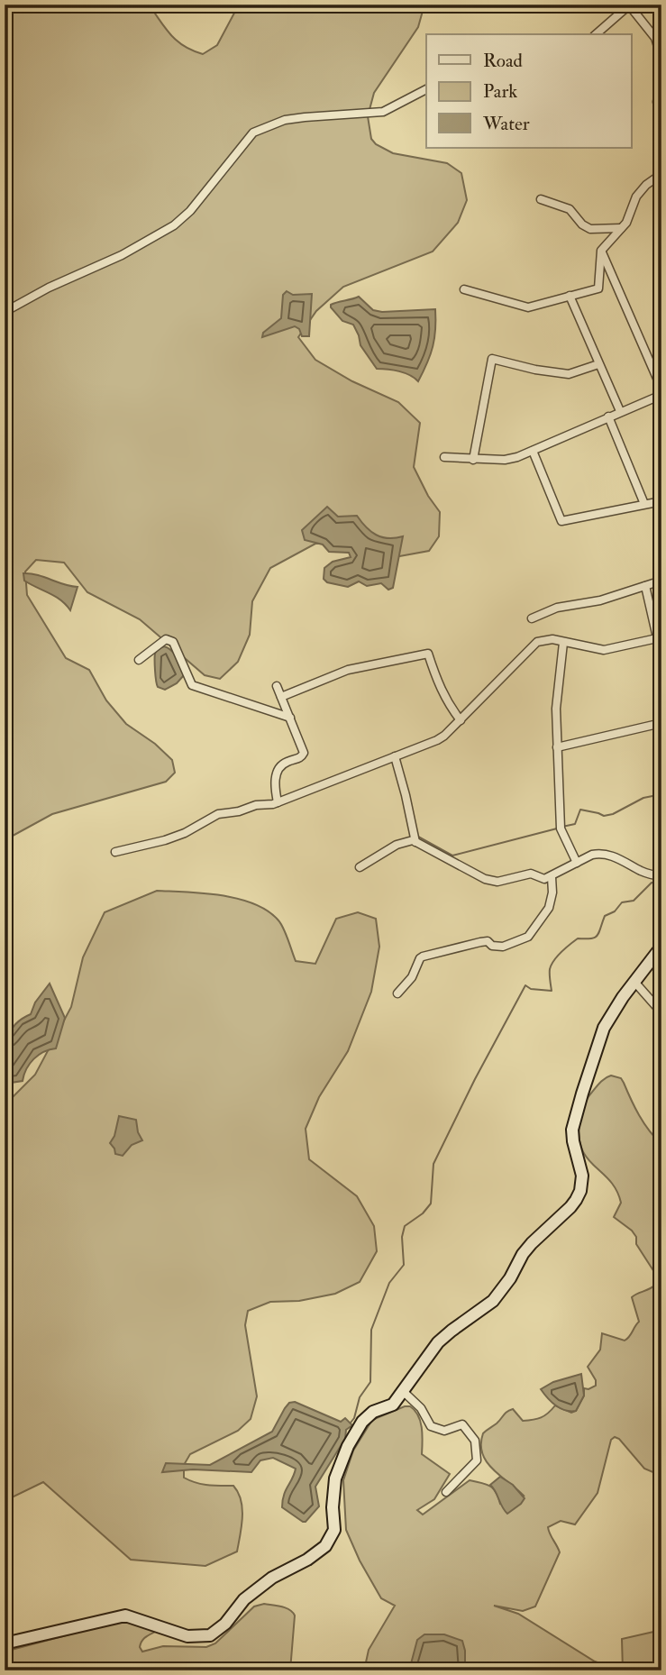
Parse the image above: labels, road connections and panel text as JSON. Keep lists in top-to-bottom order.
{
  "legend": ["Road", "Park", "Water"]
}
